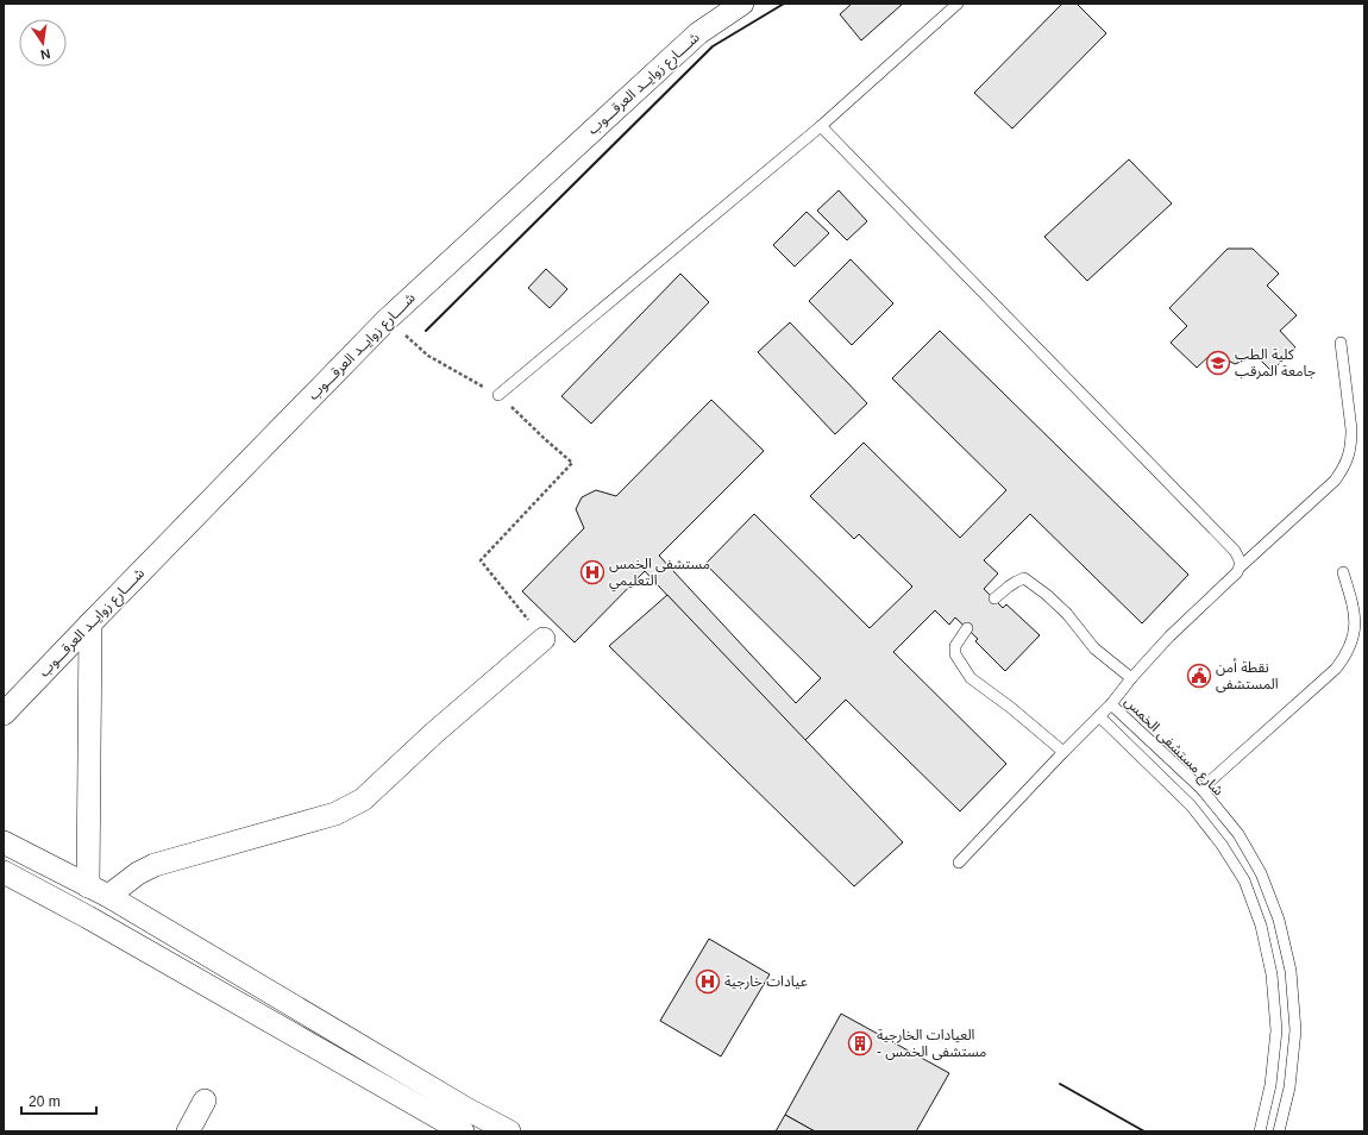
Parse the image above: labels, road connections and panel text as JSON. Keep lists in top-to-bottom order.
{
  "streets": {
    "street": ["شــــارع زوايــد العرقـــوب"],
    "lane": ["شارع مستشفى الخمس"]
  },
  "places": {
    "school or university": ["كلية الطب جامعة المرقب"],
    "hospital": ["مستشفى الخمس التعليمي", "عيادات خارجية"],
    "public building": ["نقطة أمن المستشفى"],
    "building": ["العيادات الخارجية - مستشفى الخمس"]
  },
  "scale_bar": "20 m",
  "north": "bottom"
}
